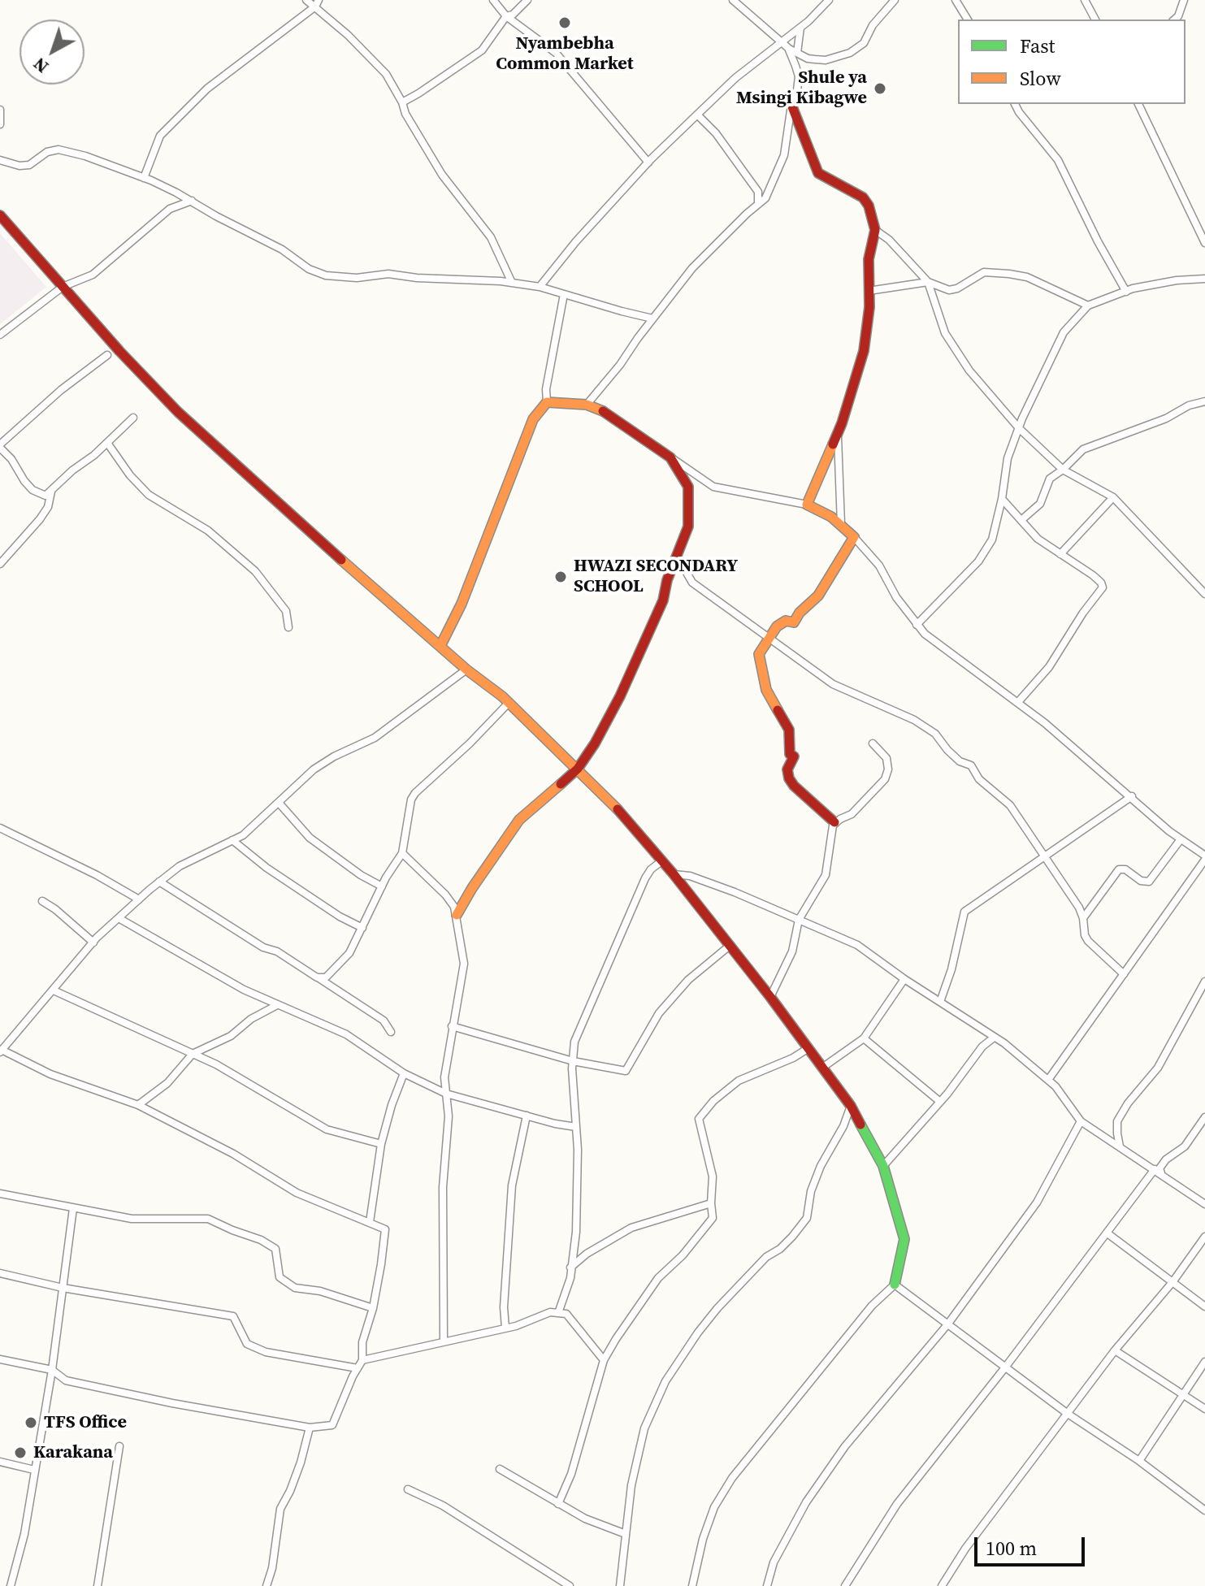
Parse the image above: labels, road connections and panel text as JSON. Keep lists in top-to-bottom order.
{
  "places": [
    "Nyambebha Common Market",
    "Shule ya Msingi Kibagwe",
    "HWAZI SECONDARY SCHOOL",
    "TFS Office",
    "Karakana"
  ],
  "legend": ["Fast", "Slow"],
  "scale_bar": "100 m",
  "north": "bottom left"
}
